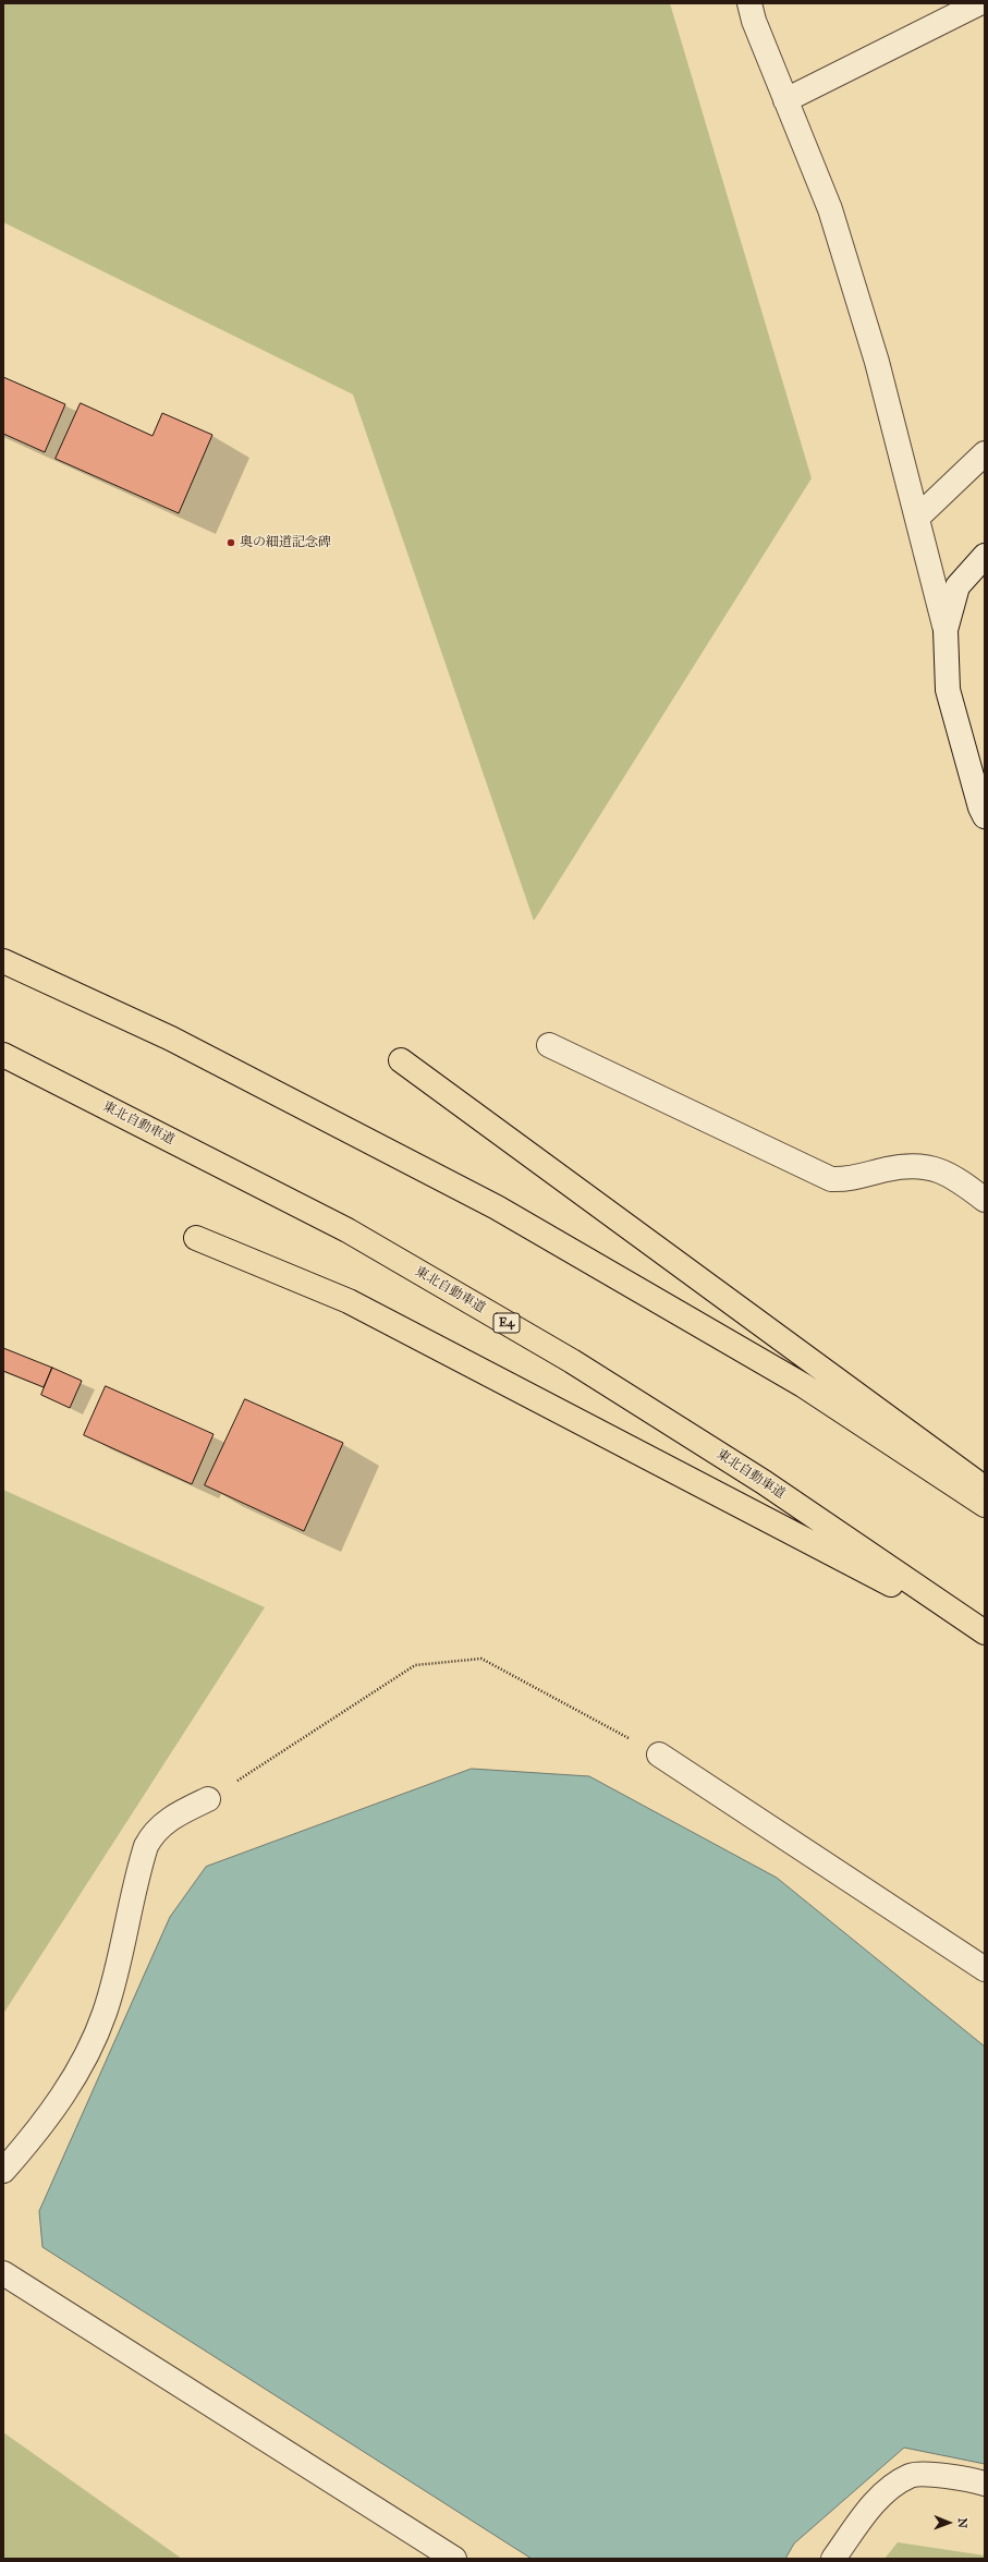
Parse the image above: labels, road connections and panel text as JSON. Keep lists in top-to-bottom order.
{
  "streets": {
    "highway": ["東北自動車道", "E4"]
  },
  "places": ["奥の細道記念碑"],
  "north": "right"
}
